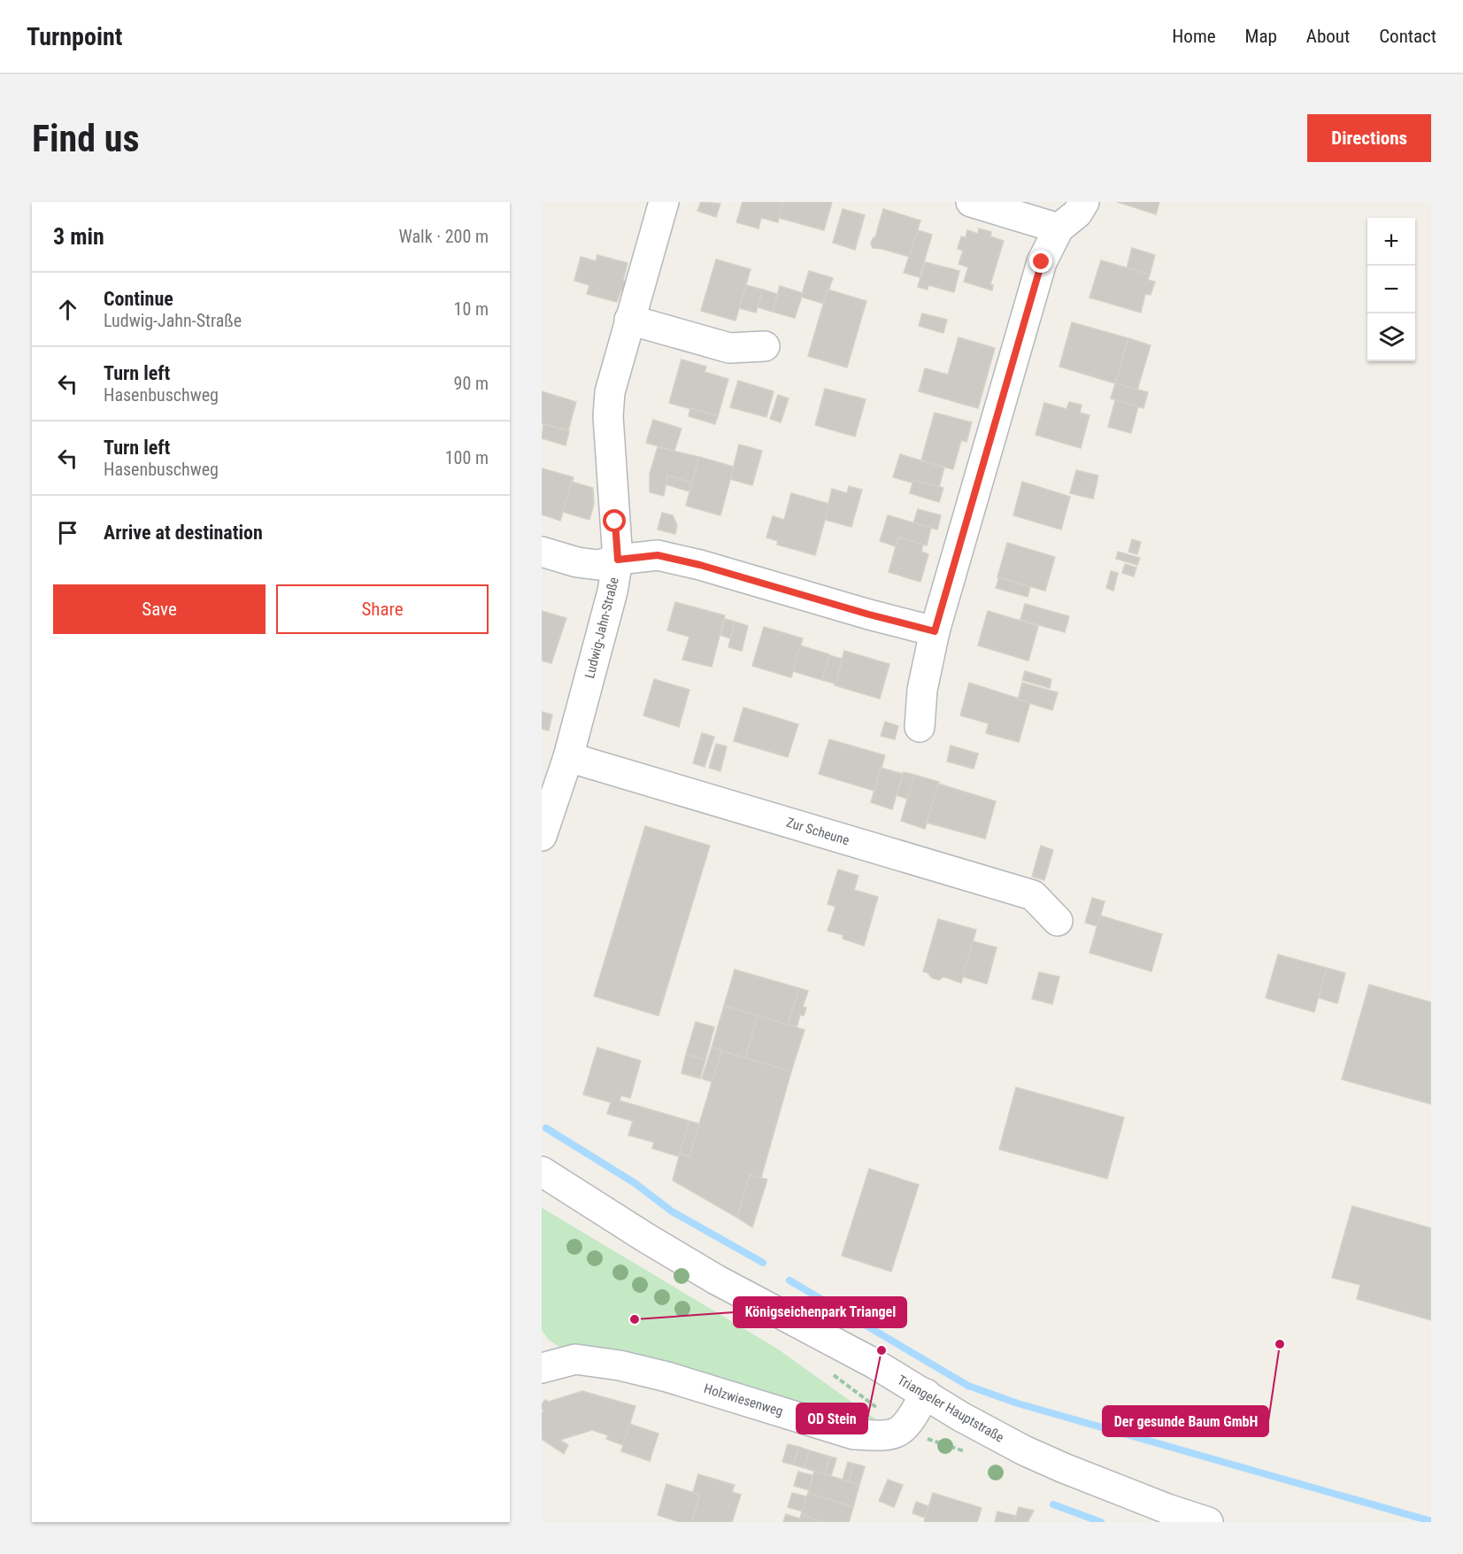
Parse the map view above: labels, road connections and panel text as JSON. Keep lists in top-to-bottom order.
{
  "streets": {
    "street": [
      "Ludwig-Jahn-Straße",
      "Zur Scheune",
      "Holzwiesenweg",
      "Triangeler Hauptstraße"
    ]
  },
  "crossings": [
    ["Ludwig-Jahn-Straße", "Zur Scheune"]
  ],
  "places": ["Königseichenpark Triangel", "Der gesunde Baum GmbH", "OD Stein"],
  "page": {
    "header": "Turnpoint",
    "nav": [
      "Home",
      "Map",
      "About",
      "Contact"
    ],
    "buttons": [
      "Directions",
      ["Save", "Share"]
    ],
    "title": "Find us",
    "heading": ["3 min", "Walk · 200 m"],
    "map_buttons": ["+", "−"],
    "list": [
      ["Continue", "Ludwig-Jahn-Straße", "10 m"],
      ["Turn left", "Hasenbuschweg", "90 m"],
      ["Turn left", "Hasenbuschweg", "100 m"],
      "Arrive at destination"
    ]
  }
}
